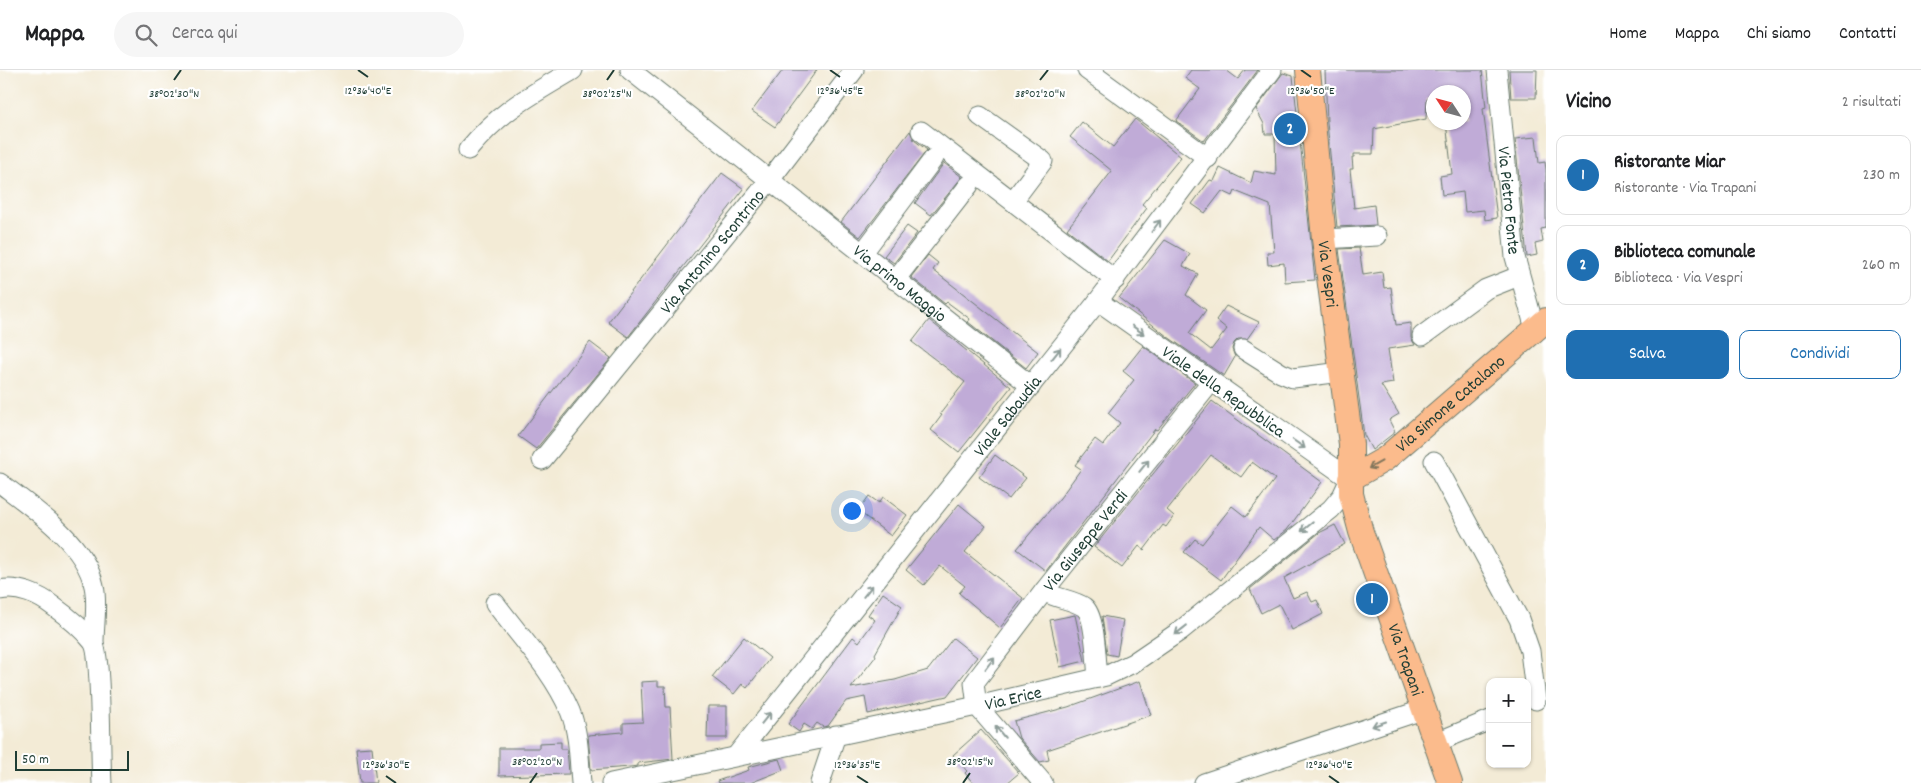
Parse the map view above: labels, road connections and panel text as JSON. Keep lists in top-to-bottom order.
{
  "streets": {
    "main road": ["Via Vespri", "Via Simone Catalano", "Via Trapani"],
    "street": [
      "Via Pietro Fonte",
      "Via Antonino Scontrino",
      "Via primo Maggio",
      "Viale della Repubblica",
      "Viale Sabaudia",
      "Via Giuseppe Verdi",
      "Via Erice"
    ]
  },
  "crossings": [
    ["Via Pietro Fonte", "Via Simone Catalano"],
    ["Via Antonino Scontrino", "Via primo Maggio"],
    ["Via Vespri", "Viale della Repubblica"],
    ["Via Vespri", "Via Simone Catalano"],
    ["Via Vespri", "Via Trapani"],
    ["Via Vespri", "Via Erice"],
    ["Via primo Maggio", "Viale Sabaudia"],
    ["Viale della Repubblica", "Via Simone Catalano"],
    ["Viale della Repubblica", "Viale Sabaudia"],
    ["Viale della Repubblica", "Via Giuseppe Verdi"],
    ["Viale della Repubblica", "Via Trapani"],
    ["Viale della Repubblica", "Via Erice"],
    ["Via Simone Catalano", "Via Trapani"],
    ["Via Simone Catalano", "Via Erice"],
    ["Viale Sabaudia", "Via Erice"],
    ["Via Giuseppe Verdi", "Via Erice"],
    ["Via Trapani", "Via Erice"]
  ],
  "one_way": [
    "Viale della Repubblica",
    "Via Simone Catalano",
    "Viale Sabaudia",
    "Via Giuseppe Verdi"
  ],
  "scale_bar": "50 m",
  "north": "top left",
  "page": {
    "header": "Mappa",
    "search": "Cerca qui",
    "nav": [
      "Home",
      "Mappa",
      "Chi siamo",
      "Contatti"
    ],
    "heading": ["Vicino", "2 risultati"],
    "pins": ["2", "1"],
    "list": [
      {
        "mark": "1",
        "name": "Ristorante Miar",
        "note": "Ristorante · Via Trapani",
        "value": "230 m"
      },
      {
        "mark": "2",
        "name": "Biblioteca comunale",
        "note": "Biblioteca · Via Vespri",
        "value": "260 m"
      }
    ],
    "buttons": ["Salva", "Condividi"],
    "map_buttons": ["+", "−"],
    "scale": "50 m"
  },
  "coordinates": [
    "12°36'40\"E",
    "12°36'45\"E",
    "12°36'50\"E",
    "38°02'30\"N",
    "38°02'25\"N",
    "38°02'20\"N",
    "38°02'15\"N",
    "12°36'30\"E",
    "12°36'35\"E"
  ]
}
